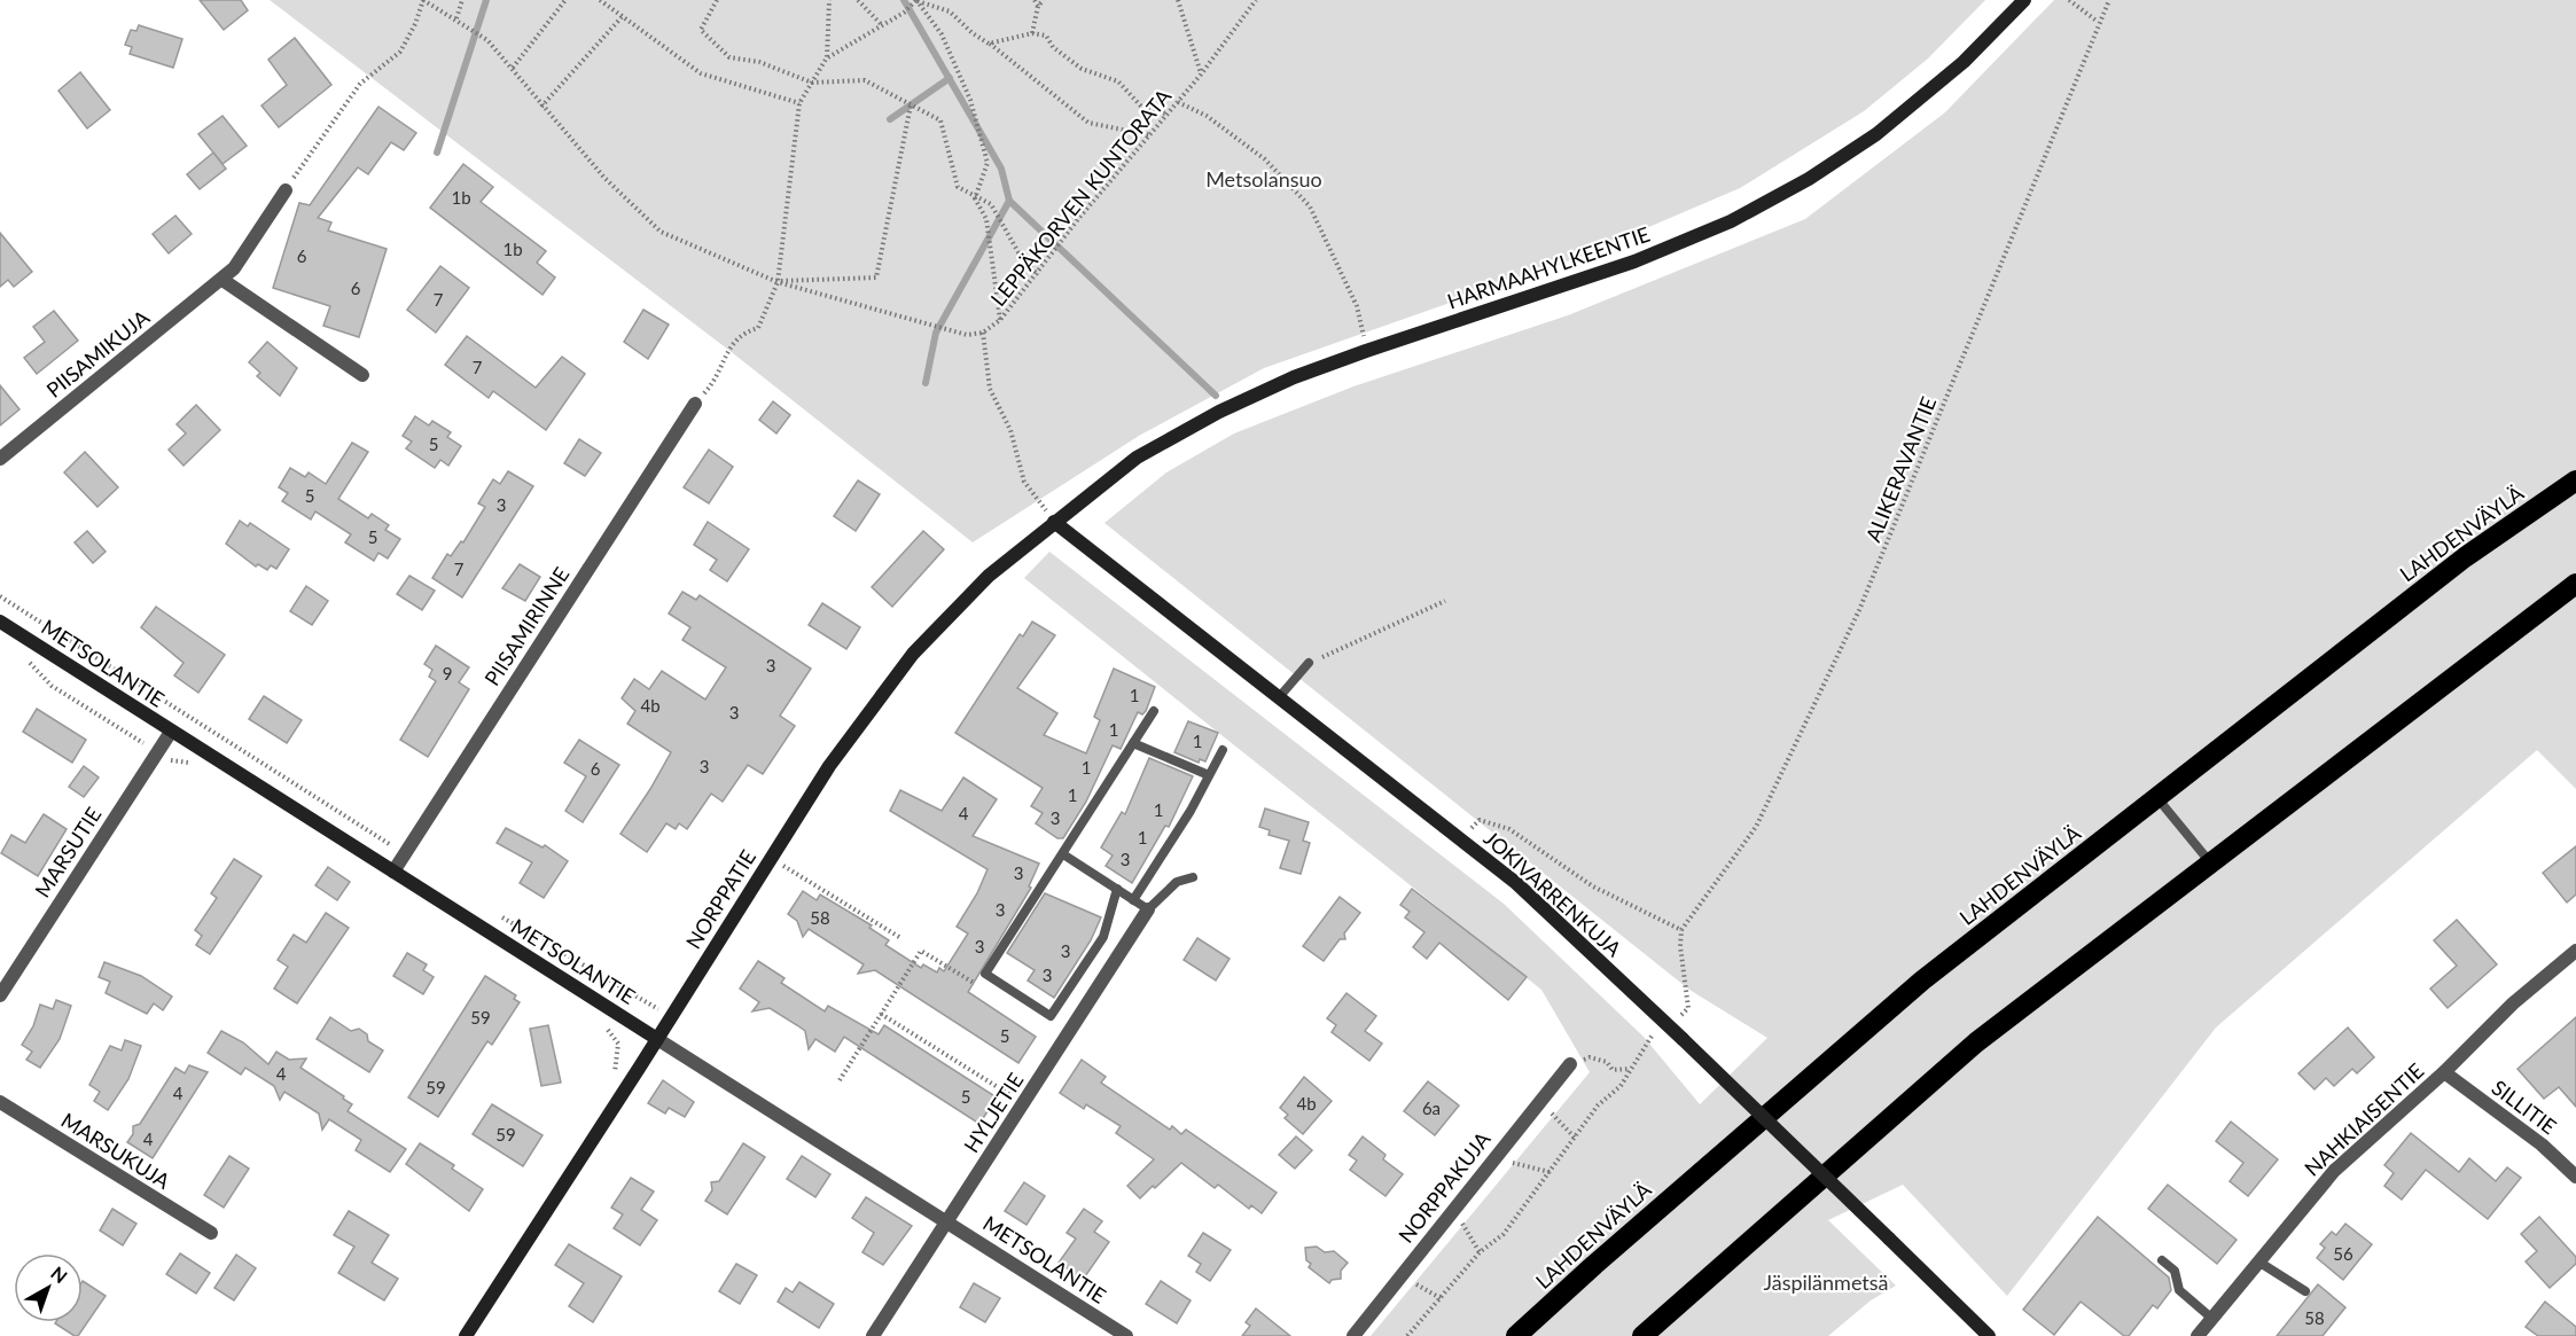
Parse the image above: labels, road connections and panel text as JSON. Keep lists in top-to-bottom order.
{
  "streets": {
    "highway": ["LAHDENVÄYLÄ"],
    "street": [
      "HARMAAHYLKEENTIE",
      "PIISAMIKUJA",
      "PIISAMIRINNE",
      "METSOLANTIE",
      "MARSUTIE",
      "JOKIVARRENKUJA",
      "NORPPATIE",
      "SILLITIE",
      "HYLJETIE",
      "NAHKIAISENTIE",
      "MARSUKUJA",
      "NORPPAKUJA"
    ],
    "path": ["LEPPÄKORVEN KUNTORATA", "ALIKERAVANTIE"]
  },
  "crossings": [
    ["HARMAAHYLKEENTIE", "JOKIVARRENKUJA"],
    ["HARMAAHYLKEENTIE", "NORPPATIE"],
    ["PIISAMIRINNE", "METSOLANTIE"],
    ["METSOLANTIE", "MARSUTIE"],
    ["METSOLANTIE", "NORPPATIE"],
    ["METSOLANTIE", "HYLJETIE"],
    ["JOKIVARRENKUJA", "NORPPATIE"],
    ["SILLITIE", "NAHKIAISENTIE"]
  ],
  "parks": ["Metsolansuo", "Jäspilänmetsä"],
  "house_numbers": [
    "1b",
    "1b",
    "6",
    "6",
    "7",
    "7",
    "5",
    "5",
    "3",
    "5",
    "7",
    "3",
    "9",
    "1",
    "4b",
    "3",
    "1",
    "1",
    "3",
    "1",
    "6",
    "1",
    "1",
    "4",
    "3",
    "1",
    "3",
    "3",
    "3",
    "58",
    "3",
    "3",
    "3",
    "59",
    "5",
    "4",
    "59",
    "4",
    "5",
    "4b",
    "6a",
    "59",
    "4",
    "56",
    "58"
  ],
  "north": "top right"
}
